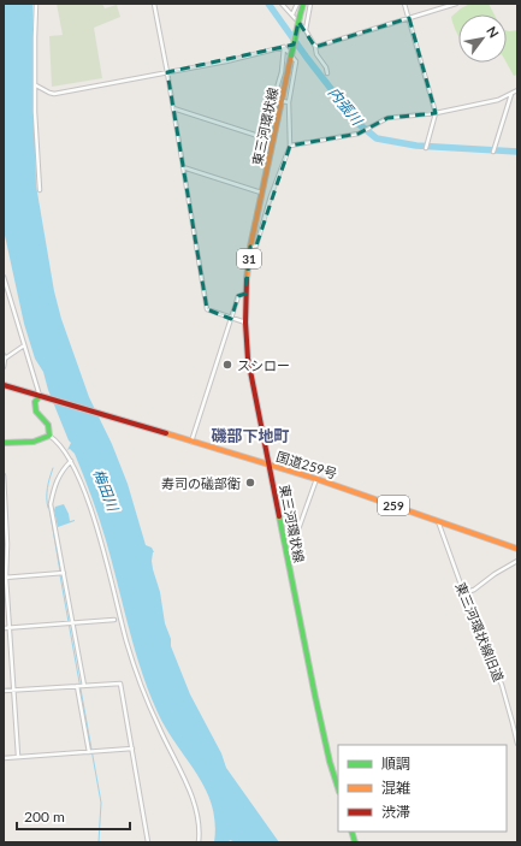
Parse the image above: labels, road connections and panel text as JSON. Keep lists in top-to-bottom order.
{
  "streets": {
    "main road": [
      "東三河環状線",
      "31",
      "国道259号",
      "259"
    ],
    "street": ["東三河環状線旧道"]
  },
  "crossings": [
    ["東三河環状線", "国道259号"],
    ["国道259号", "東三河環状線旧道"]
  ],
  "districts": ["磯部下地町"],
  "water": ["内張川", "梅田川"],
  "places": ["スシロー", "寿司の礒部衛"],
  "legend": ["順調", "混雑", "渋滞"],
  "scale_bar": "200 m",
  "north": "top right"
}
